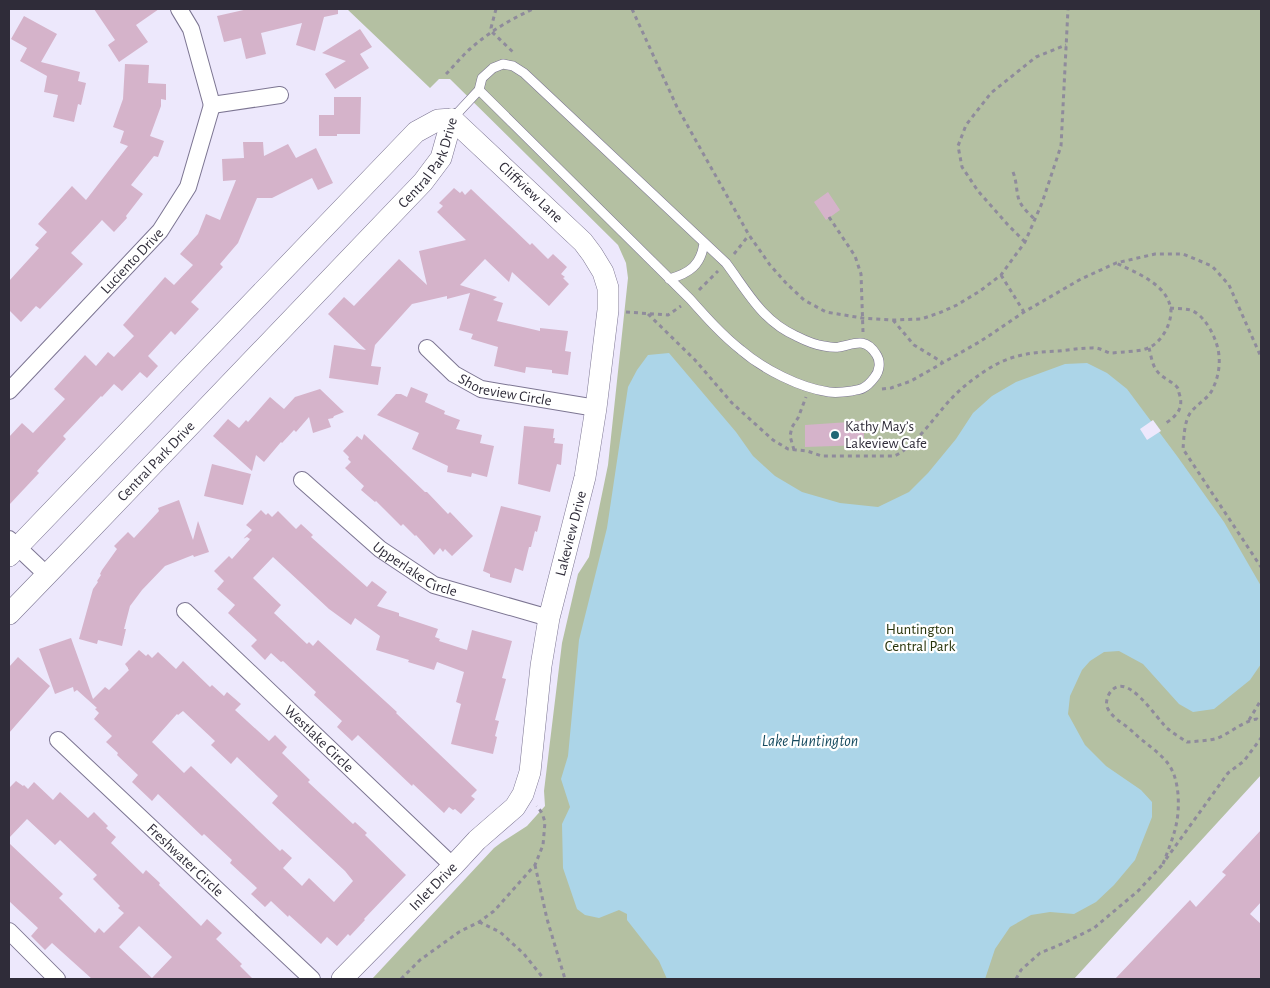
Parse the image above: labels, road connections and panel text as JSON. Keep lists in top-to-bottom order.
{
  "streets": {
    "street": [
      "Central Park Drive",
      "Cliffview Lane",
      "Luciento Drive",
      "Shoreview Circle",
      "Lakeview Drive",
      "Upperlake Circle",
      "Westlake Circle",
      "Freshwater Circle",
      "Inlet Drive"
    ]
  },
  "crossings": [
    ["Central Park Drive", "Cliffview Lane"],
    ["Cliffview Lane", "Lakeview Drive"],
    ["Shoreview Circle", "Lakeview Drive"],
    ["Lakeview Drive", "Upperlake Circle"],
    ["Lakeview Drive", "Inlet Drive"],
    ["Westlake Circle", "Inlet Drive"]
  ],
  "water": ["Lake Huntington"],
  "parks": ["Huntington Central Park"],
  "places": ["Kathy May’s Lakeview Cafe"]
}
